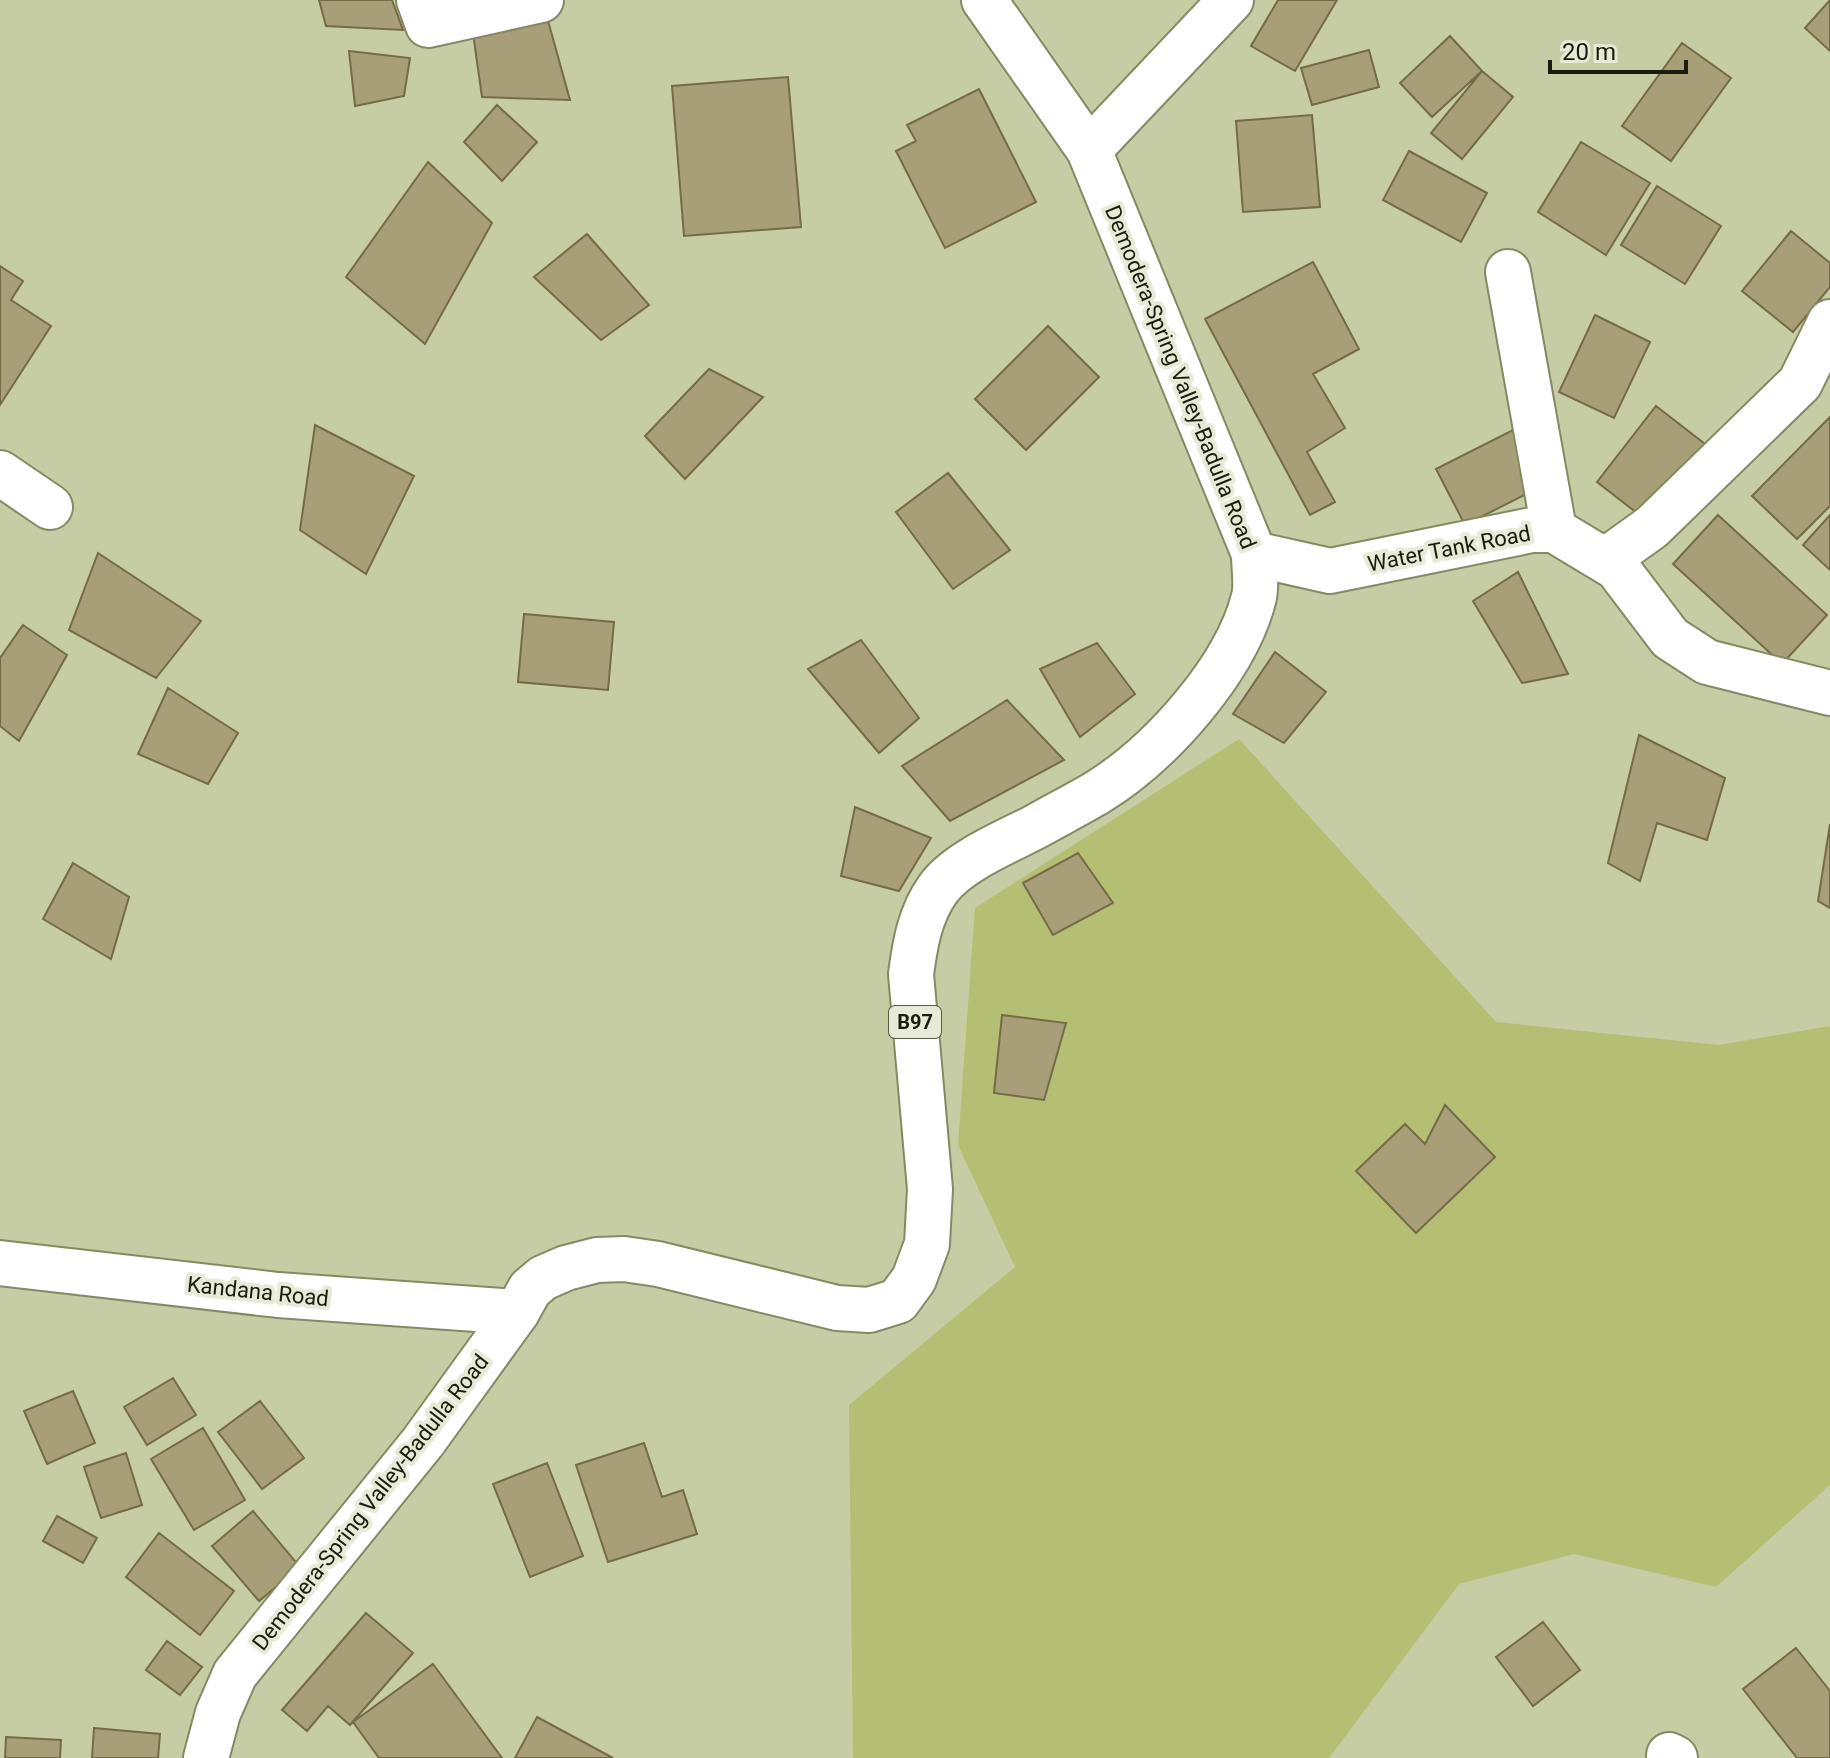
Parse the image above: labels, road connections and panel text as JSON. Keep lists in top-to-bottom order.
{
  "streets": {
    "main road": [
      "Demodera-Spring Valley-Badulla Road",
      "Water Tank Road",
      "B97",
      "Kandana Road"
    ]
  },
  "crossings": [
    ["Demodera-Spring Valley-Badulla Road", "Water Tank Road"],
    ["Demodera-Spring Valley-Badulla Road", "Kandana Road"]
  ],
  "scale_bar": "20 m"
}
